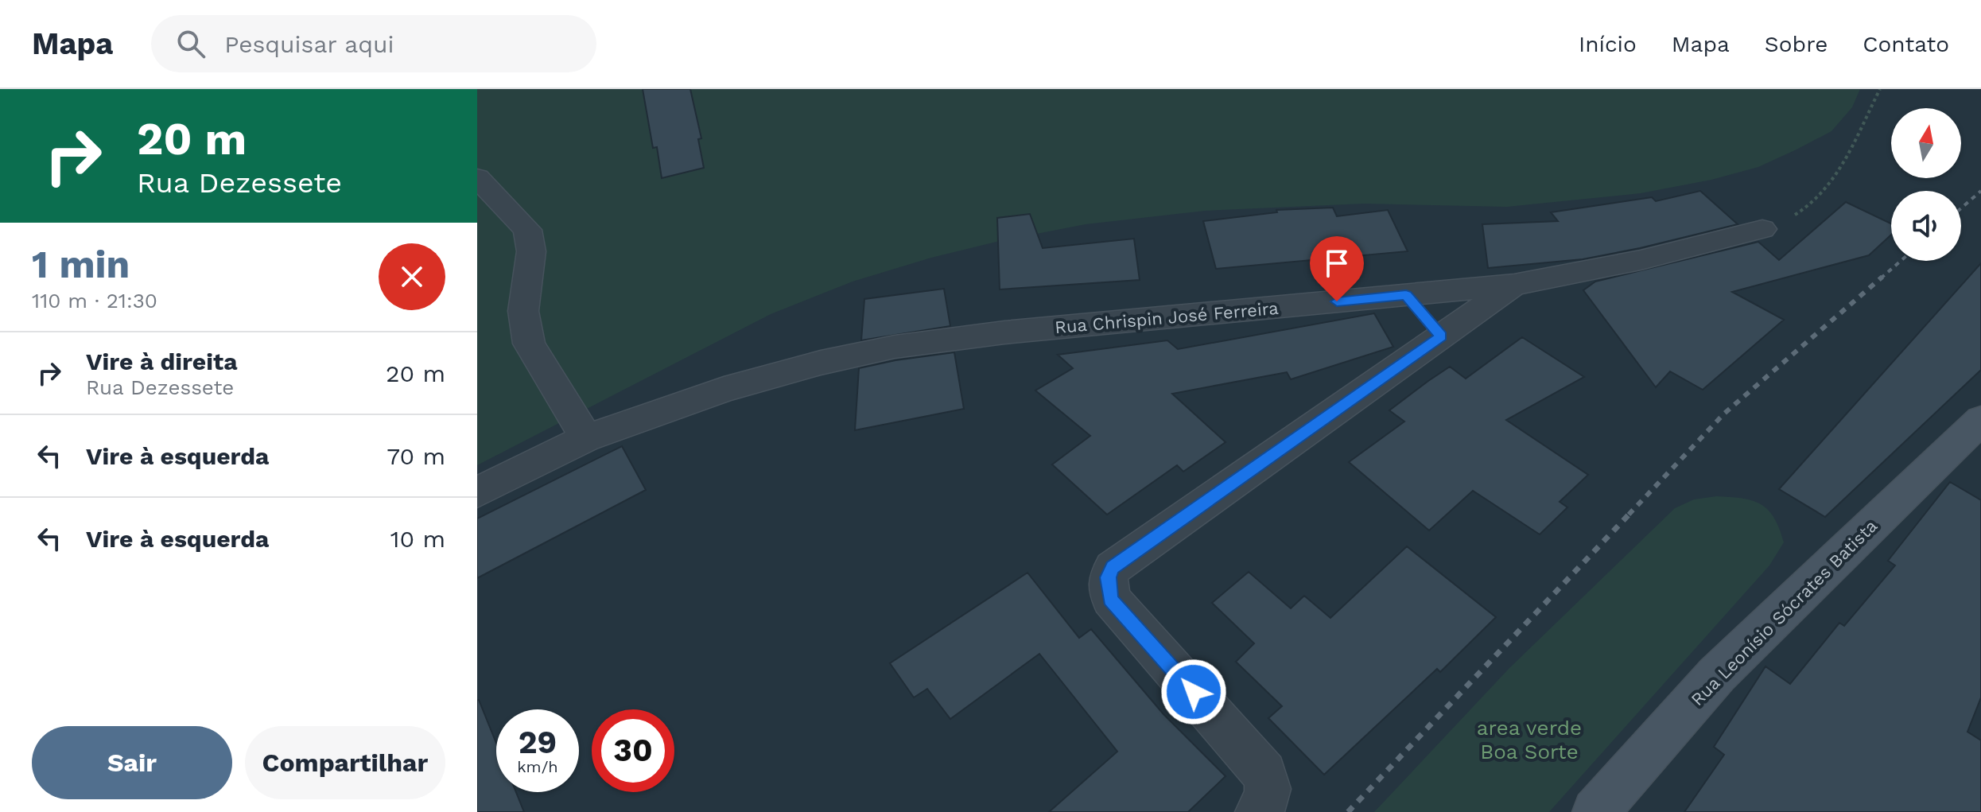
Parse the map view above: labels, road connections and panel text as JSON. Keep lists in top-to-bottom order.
{
  "streets": {
    "street": ["Rua Chrispin José Ferreira", "Rua Leonísio Sócrates Batista"]
  },
  "parks": ["area verde Boa Sorte"],
  "north": "top",
  "page": {
    "header": "Mapa",
    "search": "Pesquisar aqui",
    "nav": [
      "Início",
      "Mapa",
      "Sobre",
      "Contato"
    ],
    "turn": ["20 m", "Rua Dezessete"],
    "heading": ["1 min", "110 m · 21:30"],
    "list": [
      {
        "name": "Vire à direita",
        "note": "Rua Dezessete",
        "value": "20 m"
      },
      {
        "name": "Vire à esquerda",
        "value": "70 m"
      },
      {
        "name": "Vire à esquerda",
        "value": "10 m"
      }
    ],
    "speed": "29 km/h",
    "limit": "30",
    "buttons": ["Sair", "Compartilhar"]
  }
}
